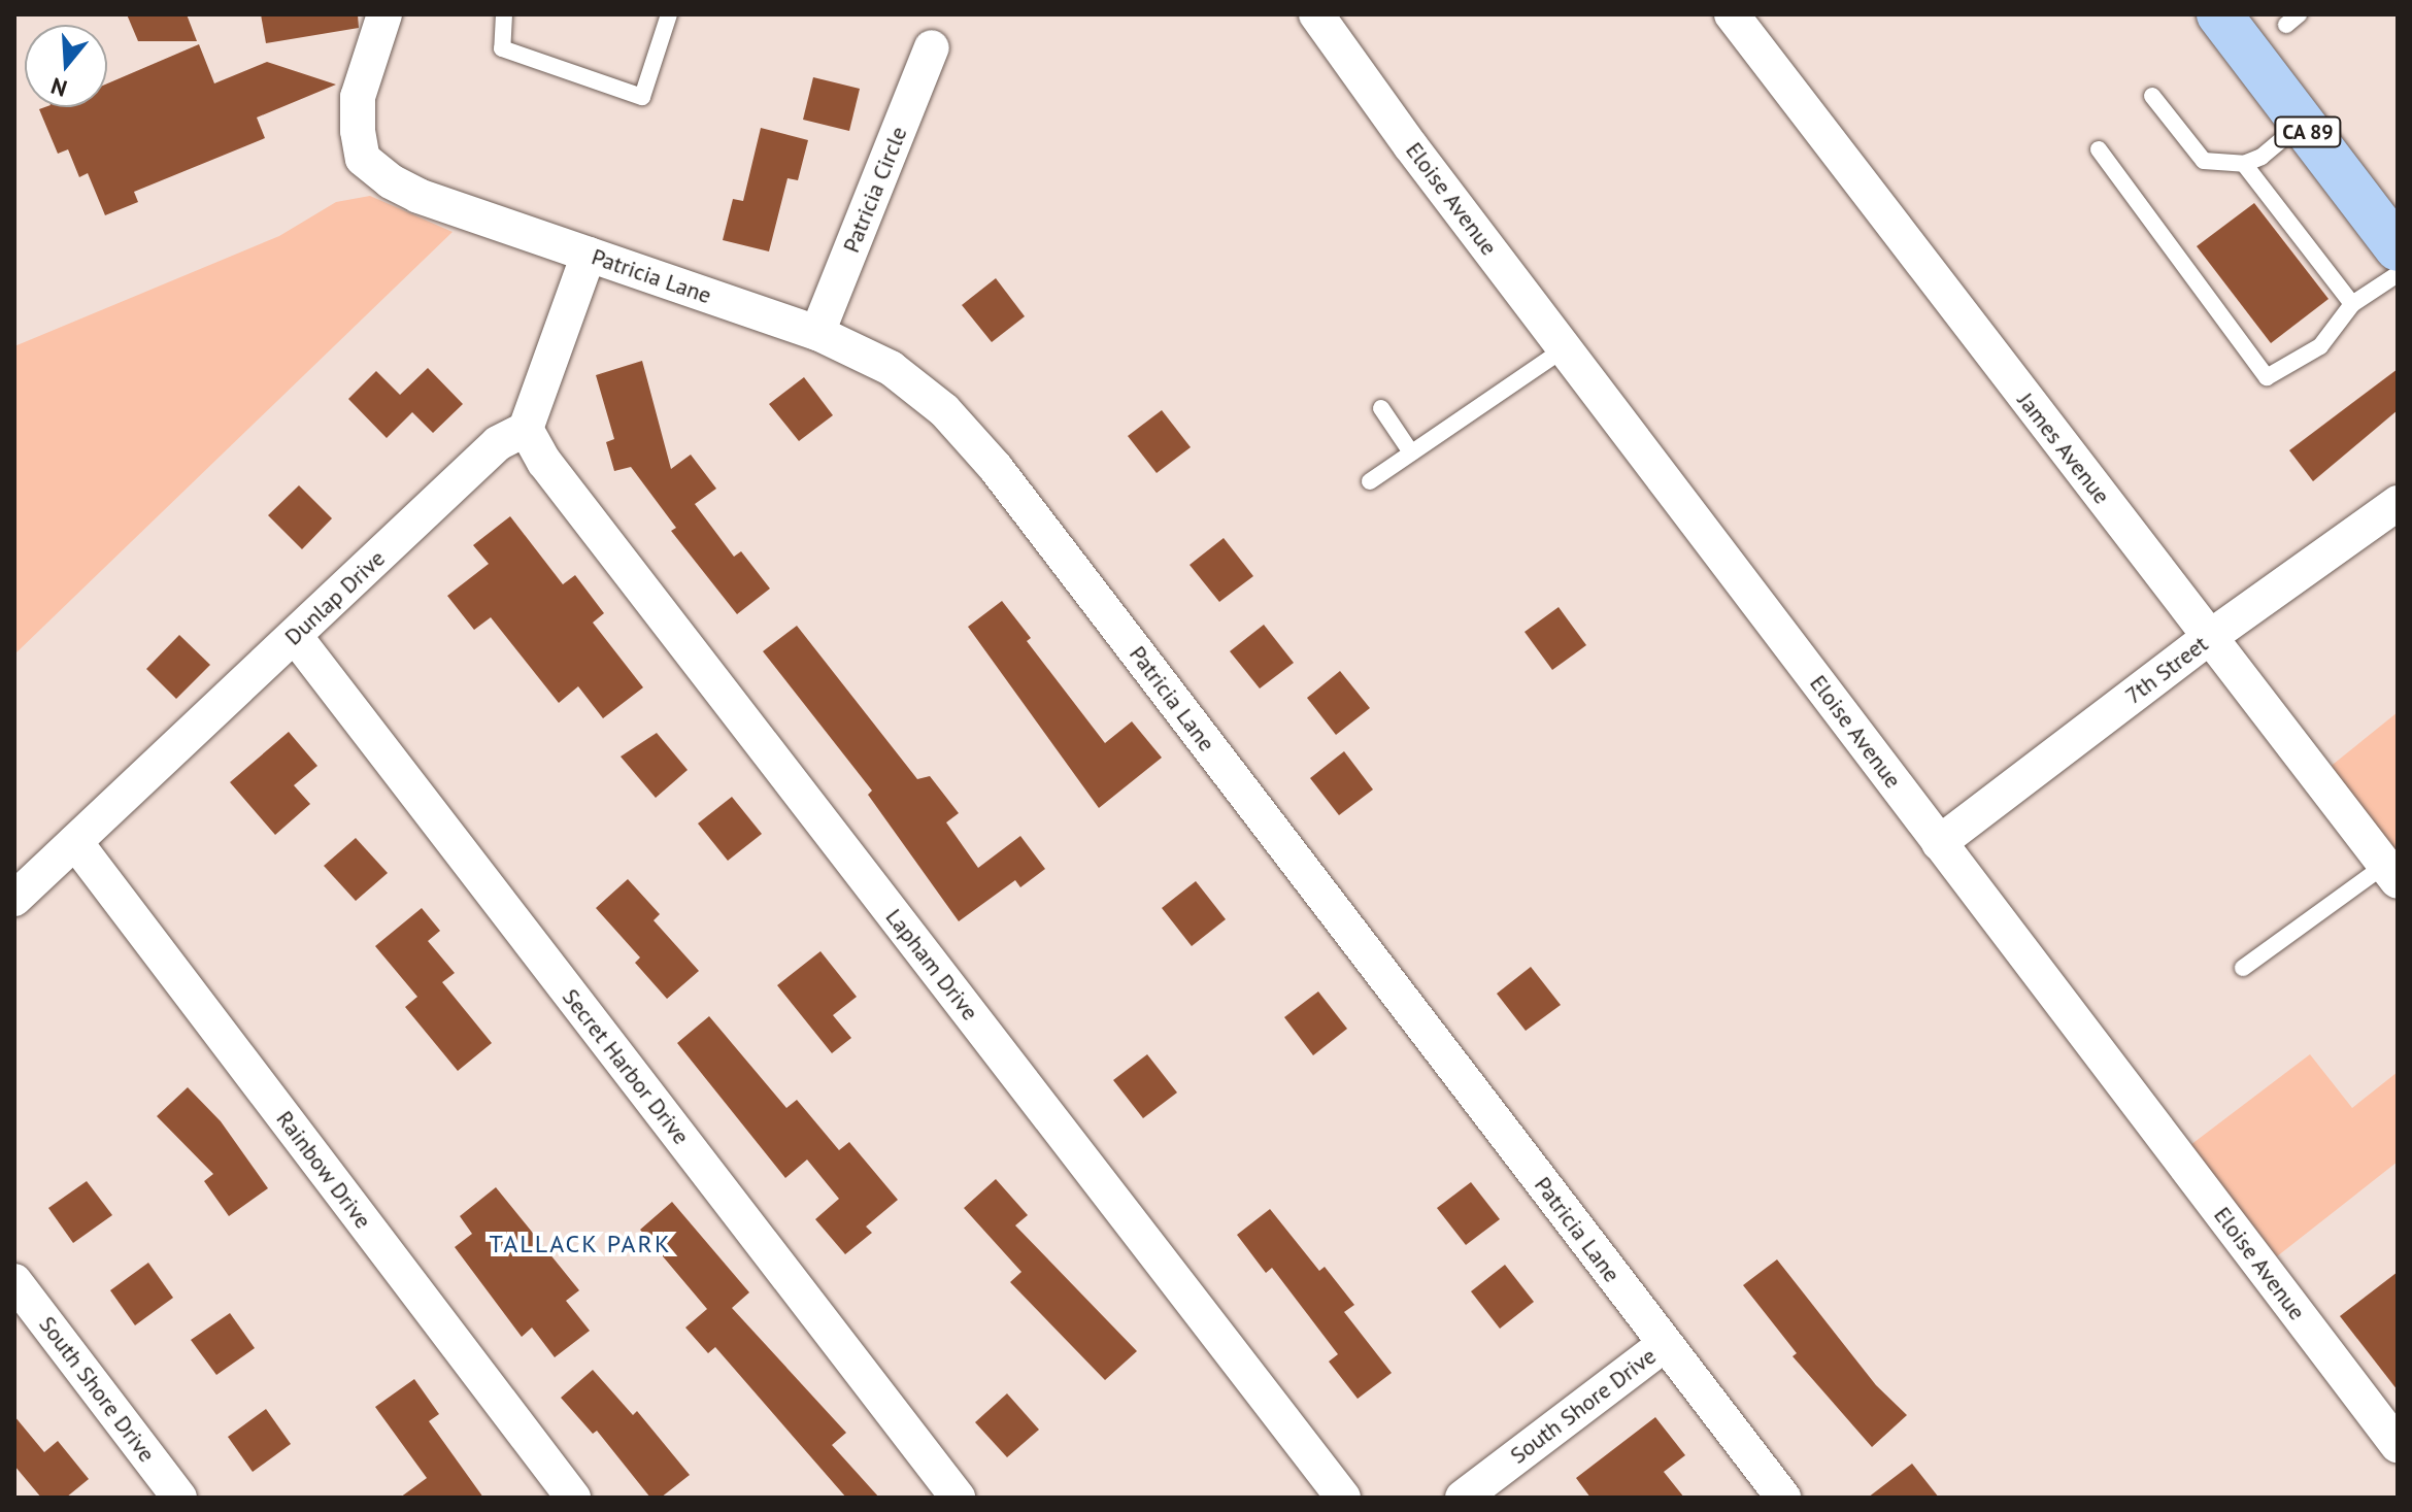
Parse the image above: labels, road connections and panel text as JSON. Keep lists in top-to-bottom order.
{
  "streets": {
    "main road": ["CA 89"],
    "street": [
      "Patricia Circle",
      "Eloise Avenue",
      "Patricia Lane",
      "James Avenue",
      "Dunlap Drive",
      "7th Street",
      "Lapham Drive",
      "Secret Harbor Drive",
      "Rainbow Drive",
      "South Shore Drive"
    ]
  },
  "crossings": [
    ["Patricia Circle", "Patricia Lane"],
    ["Eloise Avenue", "7th Street"],
    ["Patricia Lane", "South Shore Drive"],
    ["James Avenue", "7th Street"],
    ["Dunlap Drive", "Lapham Drive"],
    ["Dunlap Drive", "Secret Harbor Drive"],
    ["Dunlap Drive", "Rainbow Drive"]
  ],
  "districts": ["TALLACK PARK"],
  "north": "bottom"
}
